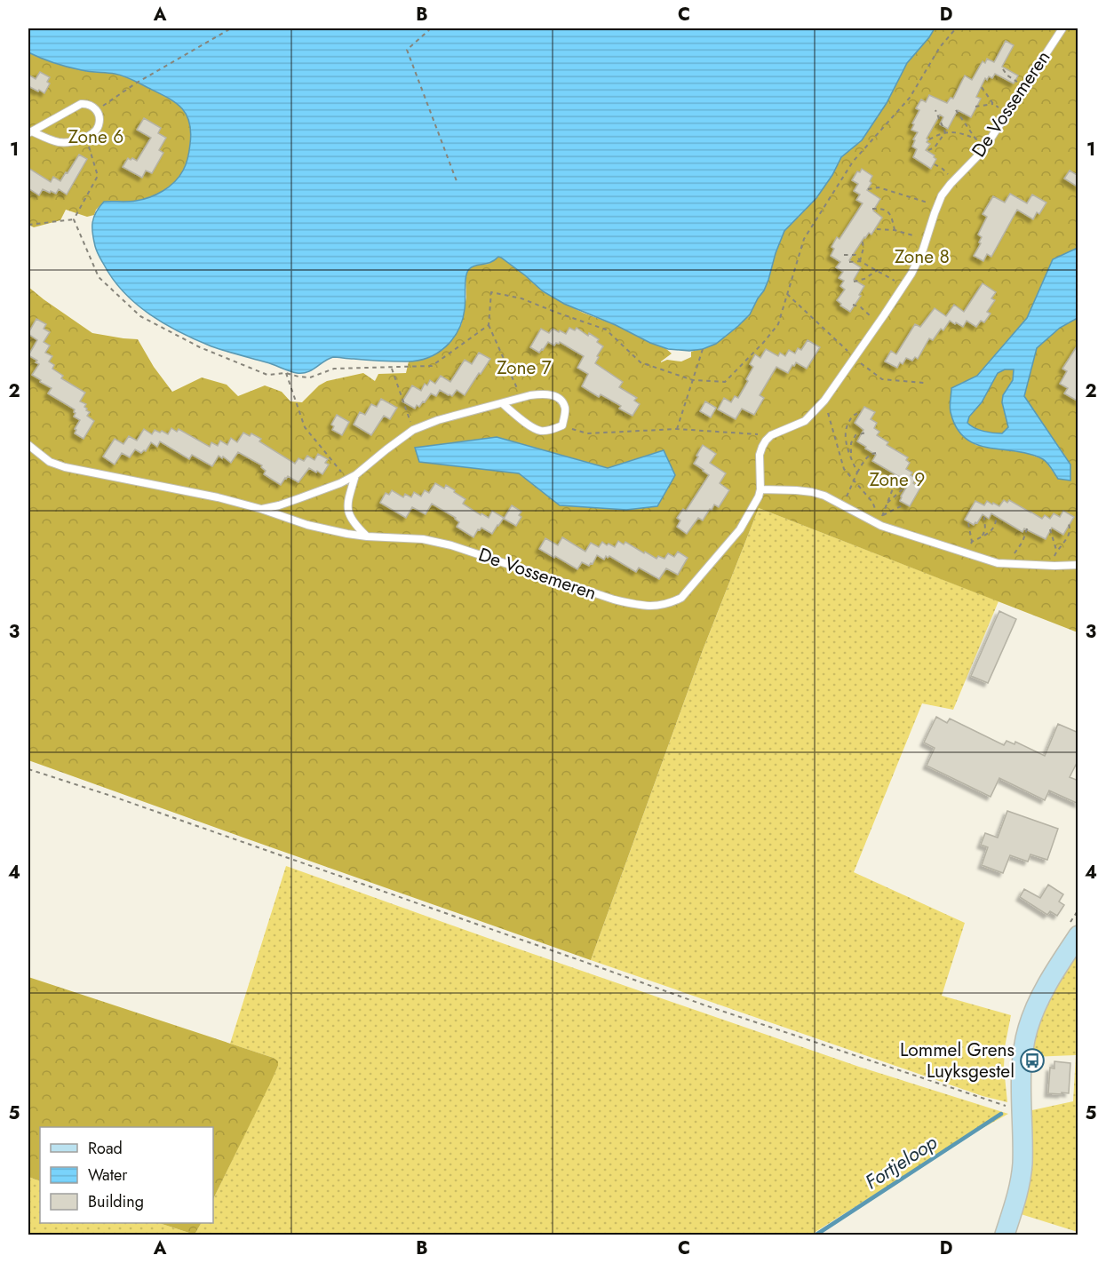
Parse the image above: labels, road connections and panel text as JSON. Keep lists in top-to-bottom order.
{
  "streets": {
    "lane": ["De Vossemeren"]
  },
  "water": ["Fortjeloop"],
  "parks": [
    "Zone 6",
    "Zone 8",
    "Zone 7",
    "Zone 9"
  ],
  "places": {
    "bus stop": ["Lommel Grens Luyksgestel"]
  },
  "legend": ["Road", "Water", "Building"],
  "grid": {
    "columns": [
      "A",
      "B",
      "C",
      "D"
    ],
    "rows": [
      "1",
      "2",
      "3",
      "4",
      "5"
    ]
  }
}
